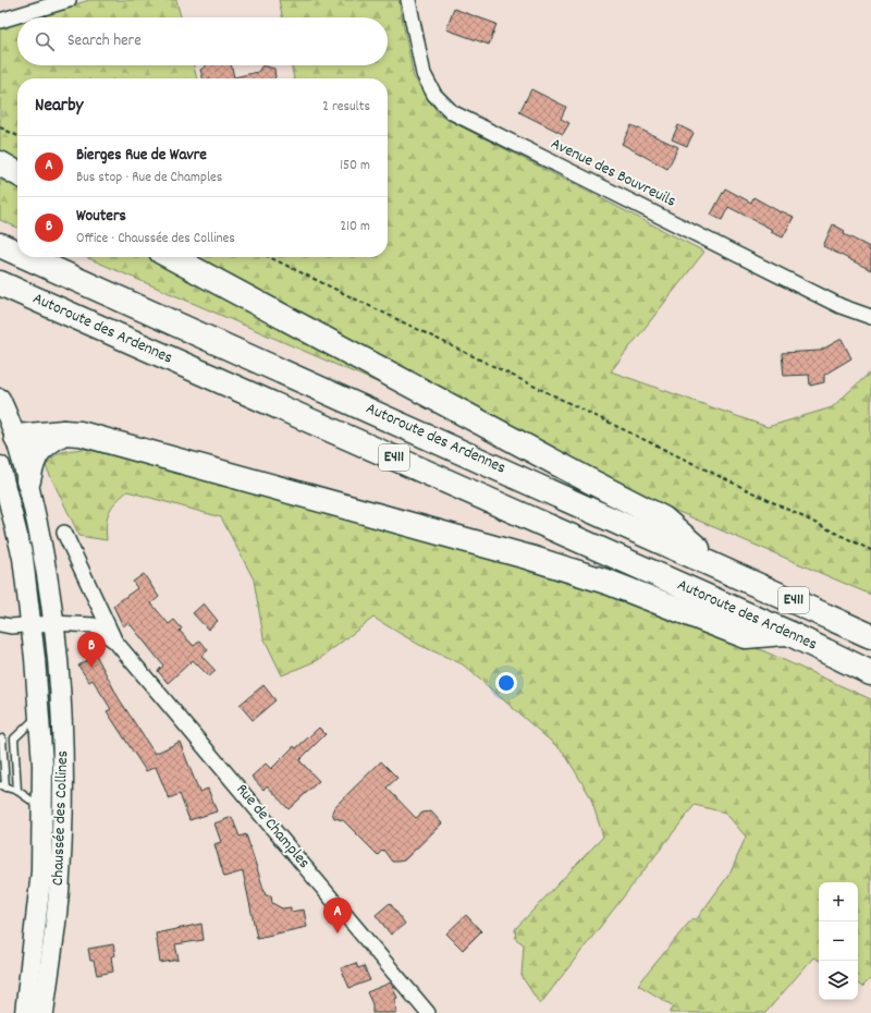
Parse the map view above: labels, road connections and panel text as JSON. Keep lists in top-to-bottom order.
{
  "streets": {
    "highway": ["Autoroute des Ardennes", "E411"],
    "main road": ["Chaussée des Collines"],
    "street": ["Avenue des Bouvreuils", "Rue de Champles"]
  },
  "crossings": [
    ["Chaussée des Collines", "Rue de Champles"]
  ],
  "page": {
    "search": "Search here",
    "heading": ["Nearby", "2 results"],
    "list": [
      {
        "mark": "A",
        "name": "Bierges Rue de Wavre",
        "note": "Bus stop · Rue de Champles",
        "value": "150 m"
      },
      {
        "mark": "B",
        "name": "Wouters",
        "note": "Office · Chaussée des Collines",
        "value": "210 m"
      }
    ],
    "pins": ["B", "A"],
    "map_buttons": ["+", "−"]
  }
}
